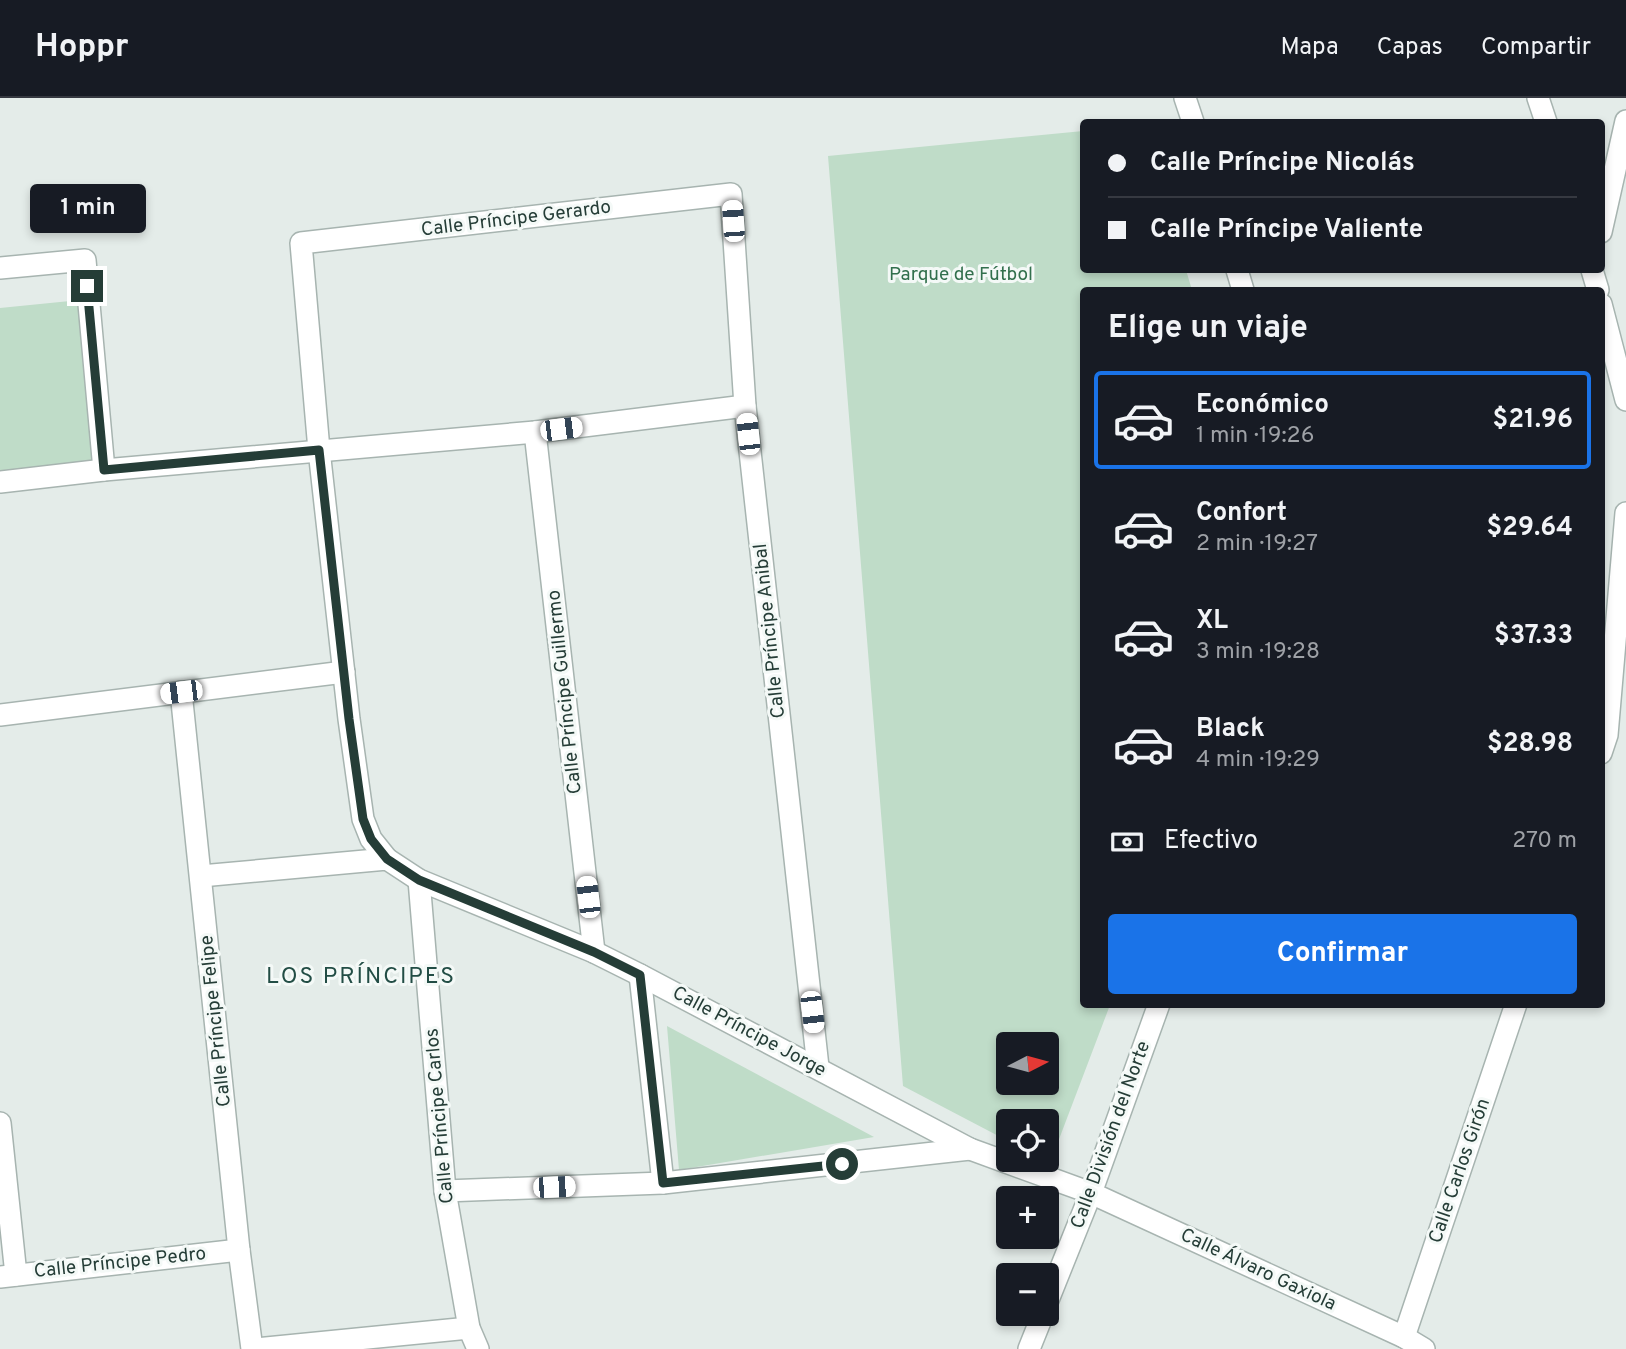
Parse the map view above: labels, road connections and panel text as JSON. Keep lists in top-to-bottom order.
{
  "streets": {
    "street": [
      "Calle Príncipe Gerardo",
      "Calle Príncipe Anibal",
      "Calle Príncipe Guillermo",
      "Calle Príncipe Felipe",
      "Calle Príncipe Jorge",
      "Calle Príncipe Carlos",
      "Calle División del Norte",
      "Calle Carlos Girón",
      "Calle Príncipe Pedro",
      "Calle Álvaro Gaxiola"
    ]
  },
  "crossings": [
    ["Calle Príncipe Gerardo", "Calle Príncipe Anibal"],
    ["Calle Príncipe Anibal", "Calle Príncipe Jorge"],
    ["Calle Príncipe Guillermo", "Calle Príncipe Jorge"],
    ["Calle Príncipe Felipe", "Calle Príncipe Pedro"],
    ["Calle Príncipe Jorge", "Calle Príncipe Carlos"],
    ["Calle Príncipe Jorge", "Calle División del Norte"],
    ["Calle Príncipe Jorge", "Calle Álvaro Gaxiola"],
    ["Calle División del Norte", "Calle Álvaro Gaxiola"],
    ["Calle Carlos Girón", "Calle Álvaro Gaxiola"]
  ],
  "districts": ["LOS PRÍNCIPES"],
  "parks": ["Parque de Fútbol"],
  "north": "right",
  "page": {
    "header": "Hoppr",
    "nav": ["Mapa", "Capas", "Compartir"],
    "banner": ["Calle Príncipe Nicolás", "Calle Príncipe Valiente"],
    "bubble": "1 min",
    "heading": "Elige un viaje",
    "list": [
      {
        "name": "Económico",
        "note": "1 min · 19:26",
        "value": "$21.96"
      },
      {
        "name": "Confort",
        "note": "2 min · 19:27",
        "value": "$29.64"
      },
      {
        "name": "XL",
        "note": "3 min · 19:28",
        "value": "$37.33"
      },
      {
        "name": "Black",
        "note": "4 min · 19:29",
        "value": "$28.98"
      }
    ],
    "pay": ["Efectivo", "270 m"],
    "buttons": "Confirmar",
    "map_buttons": ["+", "−"]
  }
}
